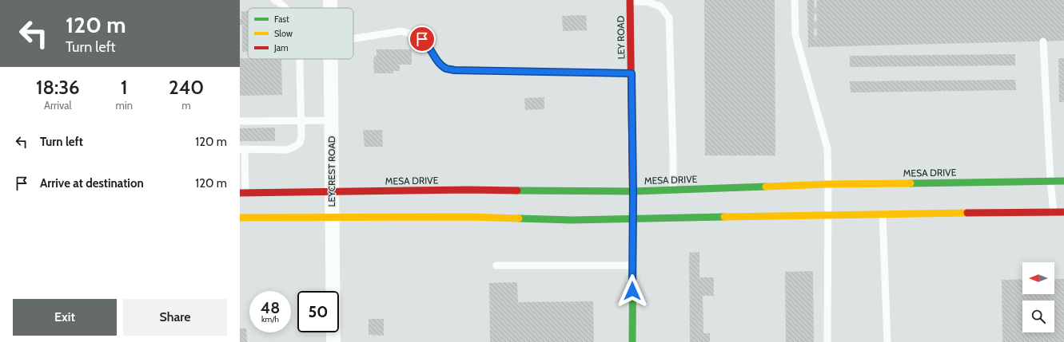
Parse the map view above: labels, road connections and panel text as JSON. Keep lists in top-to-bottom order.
{
  "streets": {
    "main road": ["LEY ROAD", "MESA DRIVE"],
    "street": ["LEYCREST ROAD"]
  },
  "crossings": [
    ["LEY ROAD", "MESA DRIVE"],
    ["LEYCREST ROAD", "MESA DRIVE"]
  ],
  "legend": ["Fast", "Slow", "Jam"],
  "north": "left",
  "page": {
    "turn": ["120 m", "Turn left"],
    "eta": [
      "18:36",
      "Arrival",
      "1",
      "min",
      "240",
      "m"
    ],
    "list": [
      {
        "name": "Turn left",
        "value": "120 m"
      },
      {
        "name": "Arrive at destination",
        "value": "120 m"
      }
    ],
    "speed": "48 km/h",
    "limit": "50",
    "buttons": ["Exit", "Share"]
  }
}
